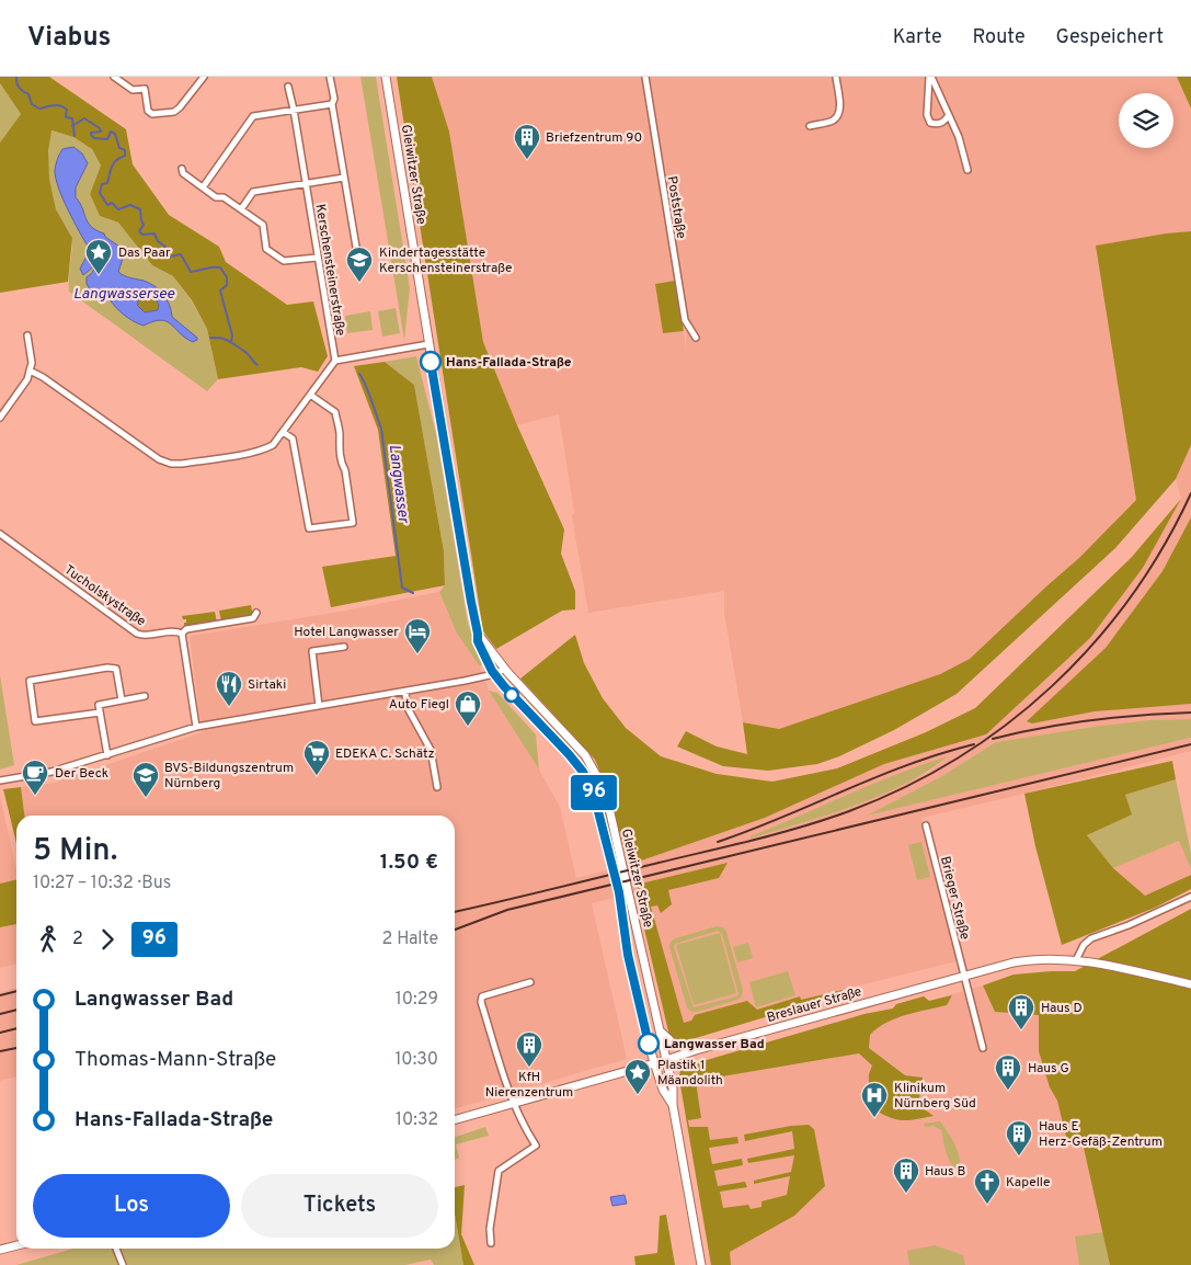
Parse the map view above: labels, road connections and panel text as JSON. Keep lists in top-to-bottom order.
{
  "streets": {
    "main road": ["Gleiwitzer Straße", "Breslauer Straße"],
    "street": [
      "Poststraße",
      "Kerschensteinerstraße",
      "Tucholskystraße",
      "Brieger Straße"
    ]
  },
  "crossings": [
    ["Gleiwitzer Straße", "Breslauer Straße"],
    ["Brieger Straße", "Breslauer Straße"]
  ],
  "water": ["Langwassersee", "Langwasser"],
  "places": {
    "building": [
      "Briefzentrum 90",
      "Haus D",
      "KfH Nierenzentrum",
      "Haus G",
      "Haus E Herz-Gefäß-Zentrum",
      "Haus B"
    ],
    "place": ["Das Paar", "Plastik 1 Mäandolith"],
    "school or university": ["Kindertagesstätte Kerschensteinerstraße", "BVS-Bildungszentrum Nürnberg"],
    "other": ["Hans-Fallada-Straße", "Langwasser Bad"],
    "hotel": ["Hotel Langwasser"],
    "restaurant": ["Sirtaki"],
    "shop": ["Auto Fiegl"],
    "supermarket": ["EDEKA C. Schätz"],
    "cafe": ["Der Beck"],
    "hospital": ["Klinikum Nürnberg Süd"],
    "church": ["Kapelle"]
  },
  "lines": ["bus line 96"],
  "page": {
    "header": "Viabus",
    "nav": ["Karte", "Route", "Gespeichert"],
    "on_map": "96",
    "heading": ["5 Min.", "10:27 – 10:32 · Bus", "1.50 €"],
    "legs": ["2", "96", "2 Halte"],
    "list": [
      {
        "name": "Langwasser Bad",
        "value": "10:29"
      },
      {
        "name": "Thomas-Mann-Straße",
        "value": "10:30"
      },
      {
        "name": "Hans-Fallada-Straße",
        "value": "10:32"
      }
    ],
    "buttons": ["Los", "Tickets"]
  }
}
